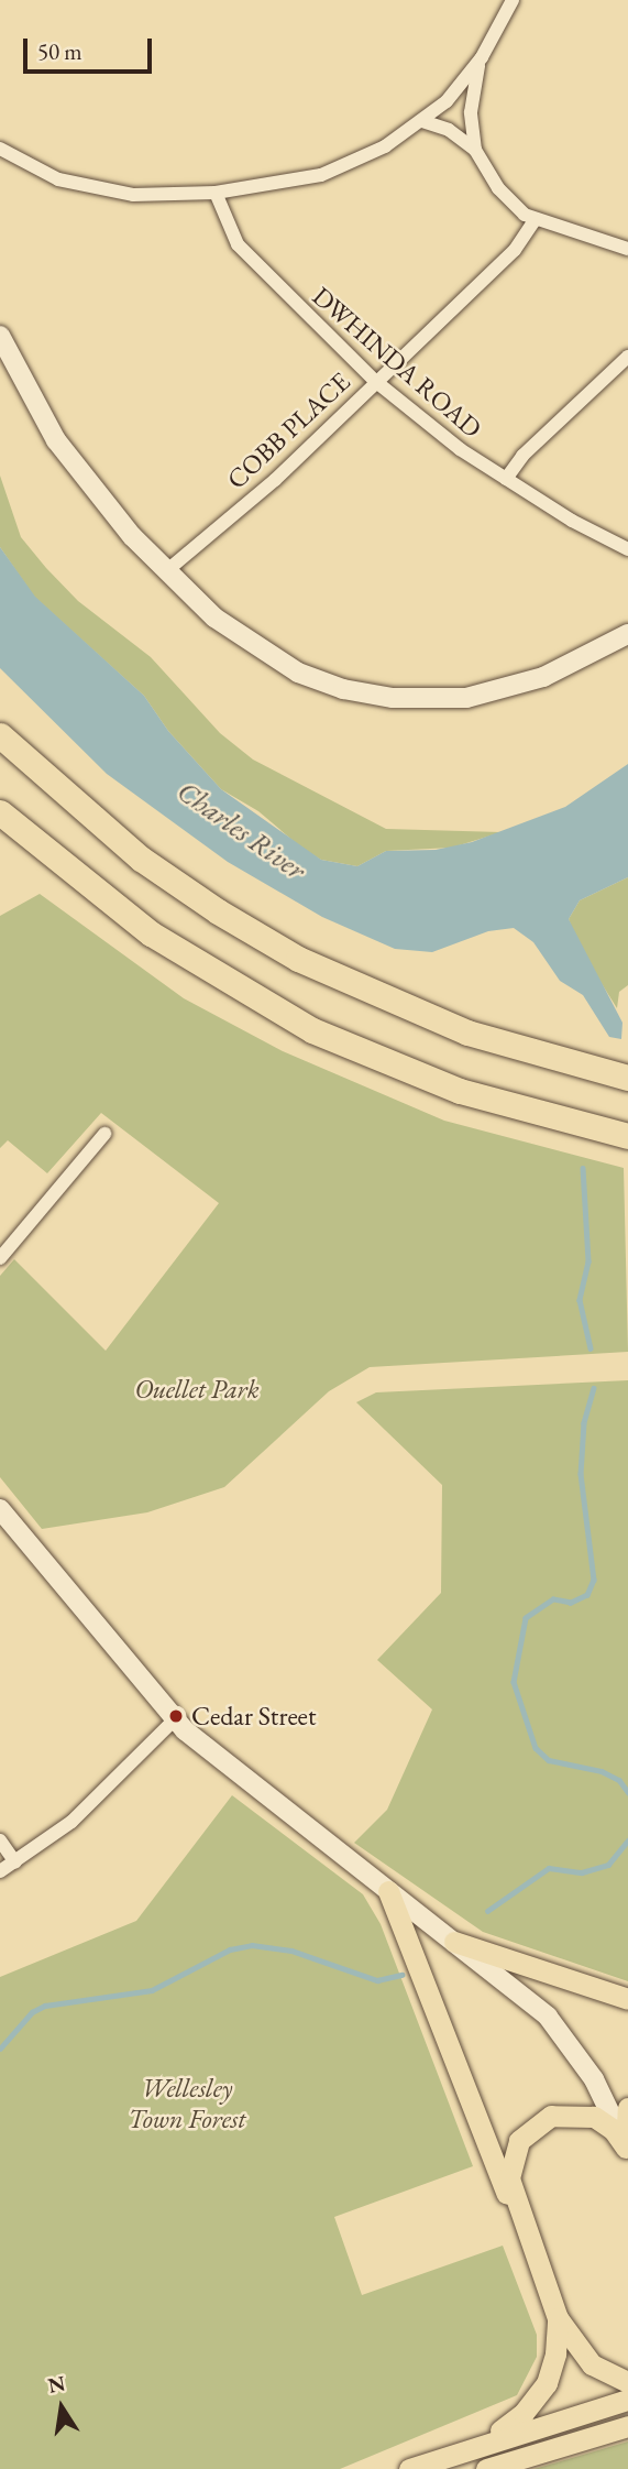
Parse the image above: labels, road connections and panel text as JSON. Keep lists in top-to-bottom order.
{
  "streets": {
    "street": ["DWHINDA ROAD", "COBB PLACE"]
  },
  "crossings": [
    ["DWHINDA ROAD", "COBB PLACE"]
  ],
  "water": ["Charles River"],
  "parks": ["Ouellet Park", "Wellesley Town Forest"],
  "places": ["Cedar Street"],
  "scale_bar": "50 m",
  "north": "top"
}
